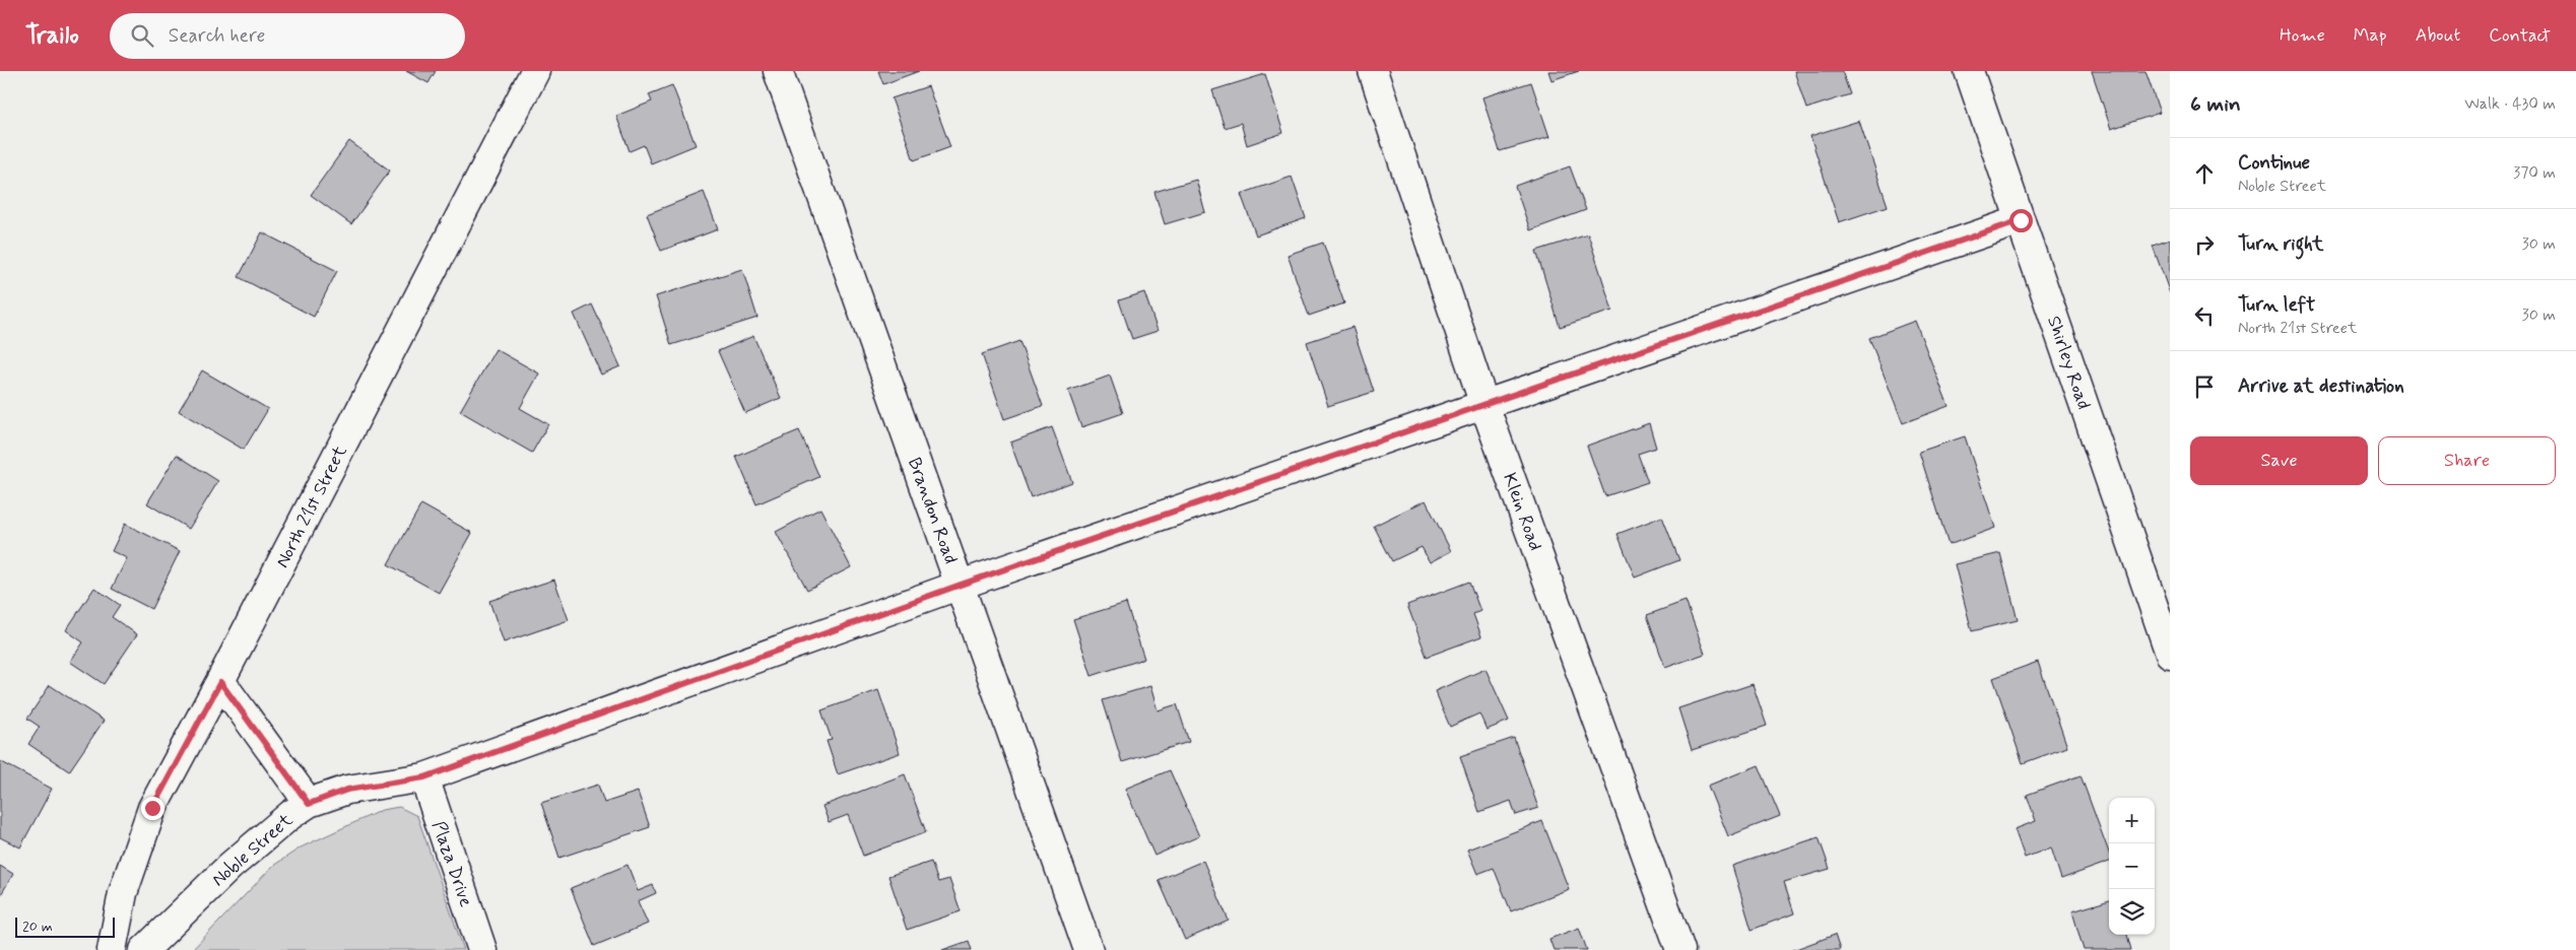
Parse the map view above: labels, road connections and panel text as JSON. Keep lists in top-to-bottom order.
{
  "streets": {
    "street": [
      "Shirley Road",
      "North 21st Street",
      "Brandon Road",
      "Klein Road",
      "Noble Street",
      "Plaza Drive"
    ]
  },
  "crossings": [
    ["Shirley Road", "Noble Street"],
    ["Brandon Road", "Noble Street"],
    ["Klein Road", "Noble Street"],
    ["Noble Street", "Plaza Drive"]
  ],
  "scale_bar": "20 m",
  "page": {
    "header": "Trailo",
    "search": "Search here",
    "nav": [
      "Home",
      "Map",
      "About",
      "Contact"
    ],
    "heading": ["6 min", "Walk · 430 m"],
    "list": [
      ["Continue", "Noble Street", "370 m"],
      ["Turn right", "30 m"],
      ["Turn left", "North 21st Street", "30 m"],
      "Arrive at destination"
    ],
    "buttons": ["Save", "Share"],
    "map_buttons": ["+", "−"],
    "scale": "20 m"
  }
}
